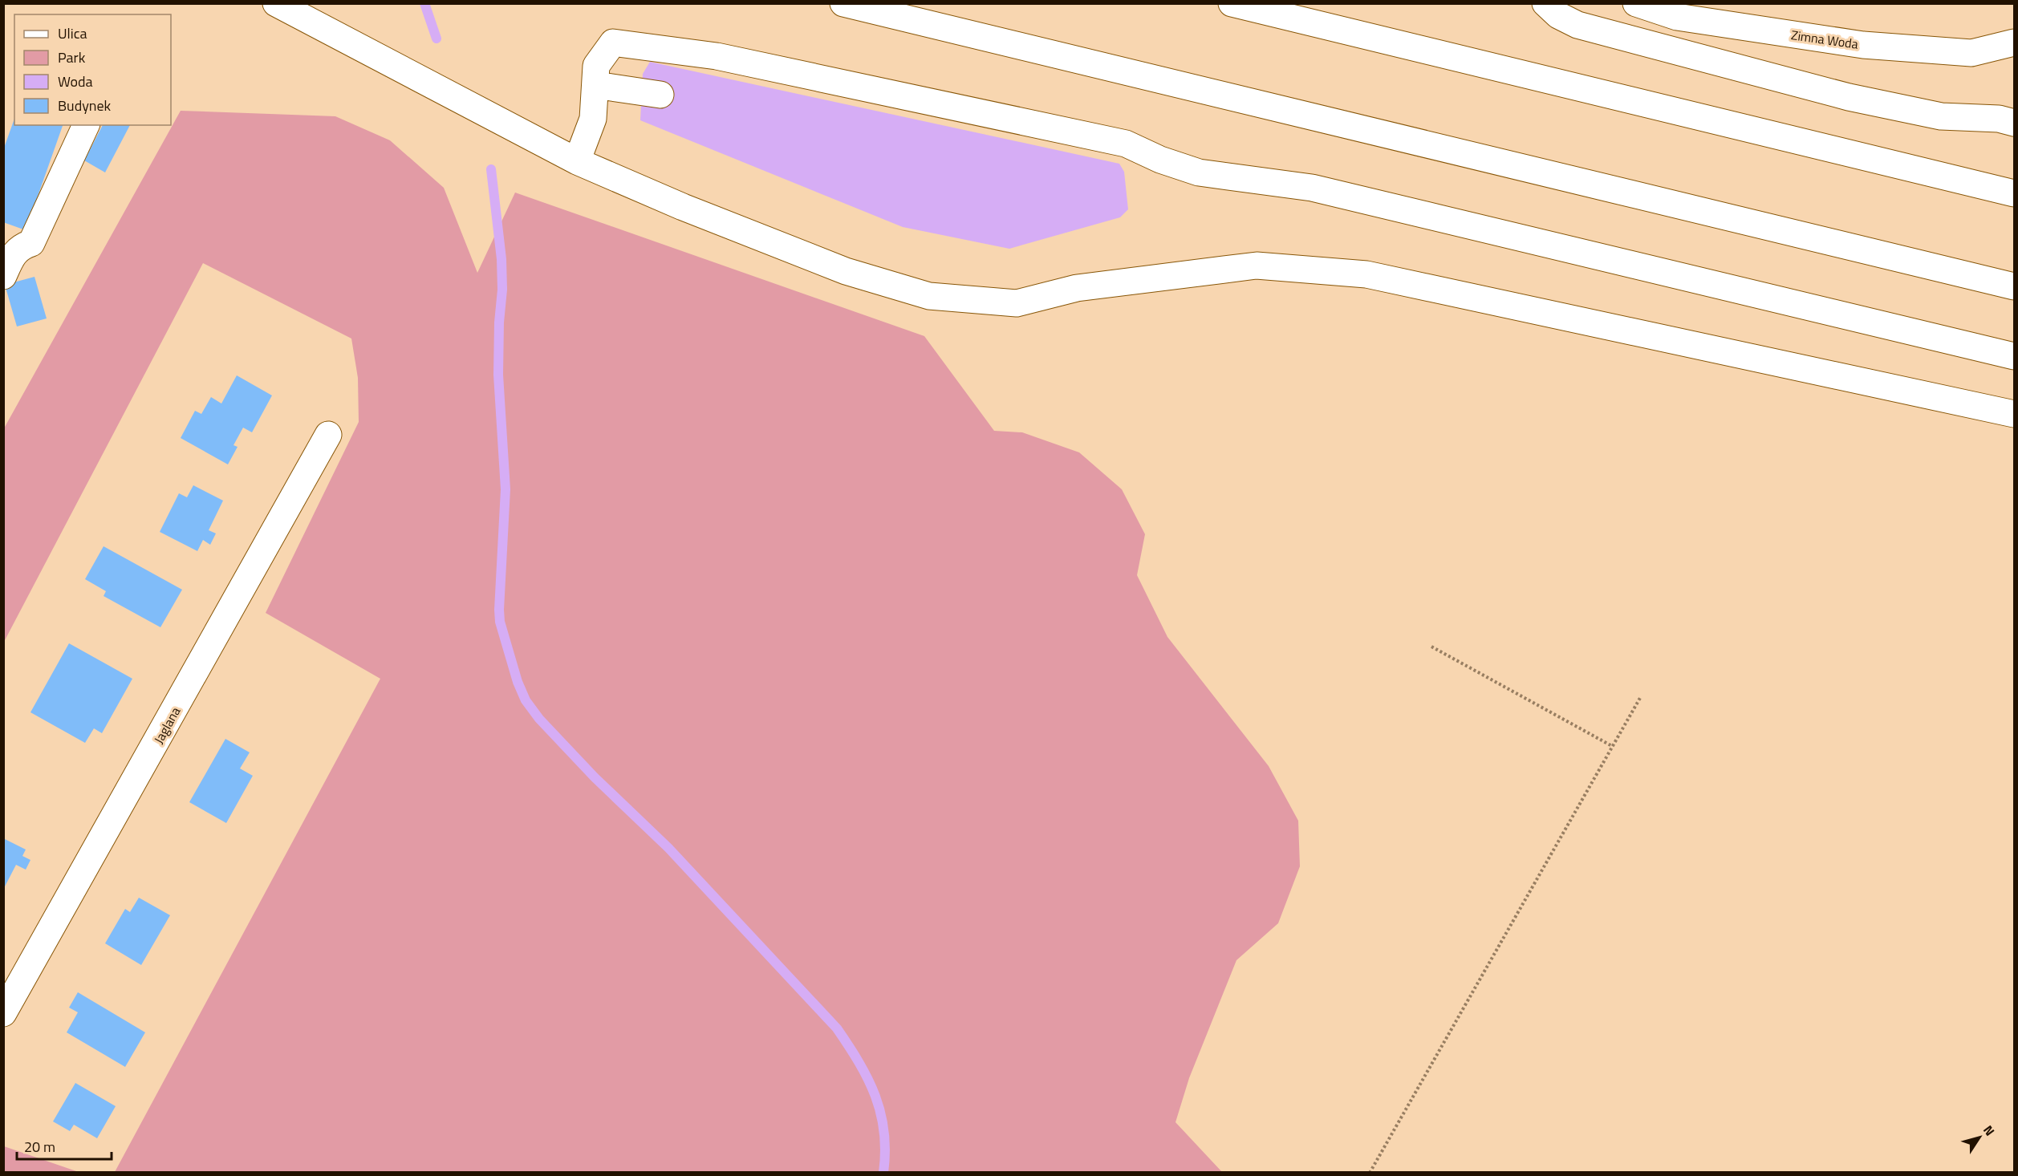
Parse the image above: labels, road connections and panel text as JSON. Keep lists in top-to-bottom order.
{
  "streets": {
    "main road": ["Zimna Woda", "Jaglana"]
  },
  "legend": [
    "Ulica",
    "Park",
    "Woda",
    "Budynek"
  ],
  "scale_bar": "20 m",
  "north": "top right"
}
